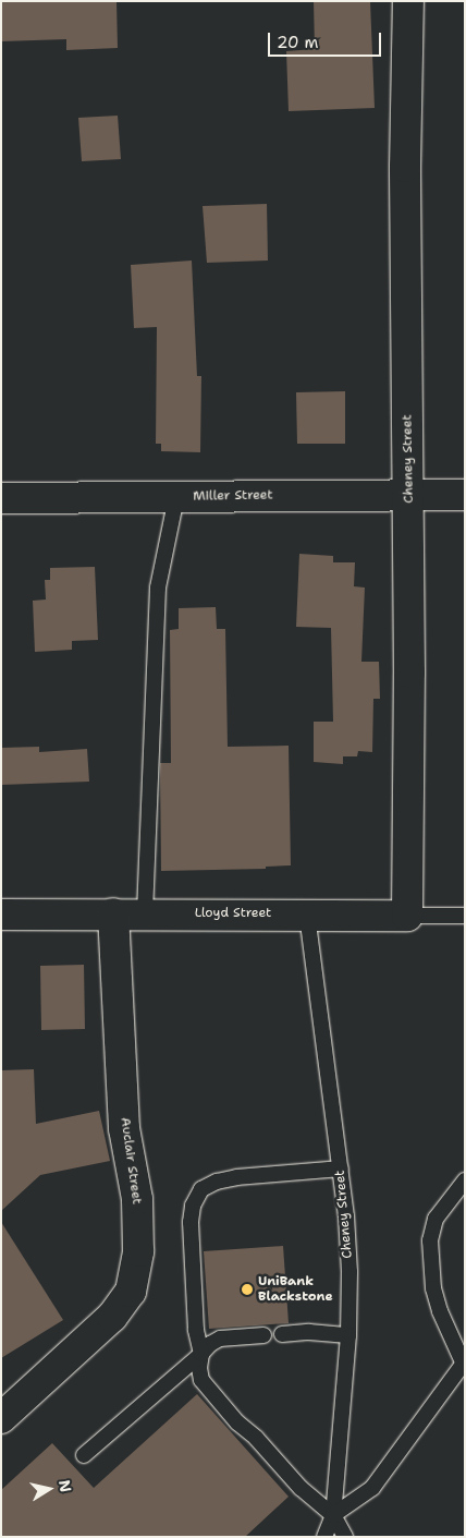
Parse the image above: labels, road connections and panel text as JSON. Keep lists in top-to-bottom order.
{
  "streets": {
    "street": [
      "Cheney Street",
      "Miller Street",
      "Lloyd Street",
      "Auclair Street"
    ]
  },
  "crossings": [
    ["Cheney Street", "Miller Street"],
    ["Cheney Street", "Lloyd Street"],
    ["Lloyd Street", "Auclair Street"]
  ],
  "places": ["UniBank Blackstone"],
  "scale_bar": "20 m",
  "north": "right"
}
